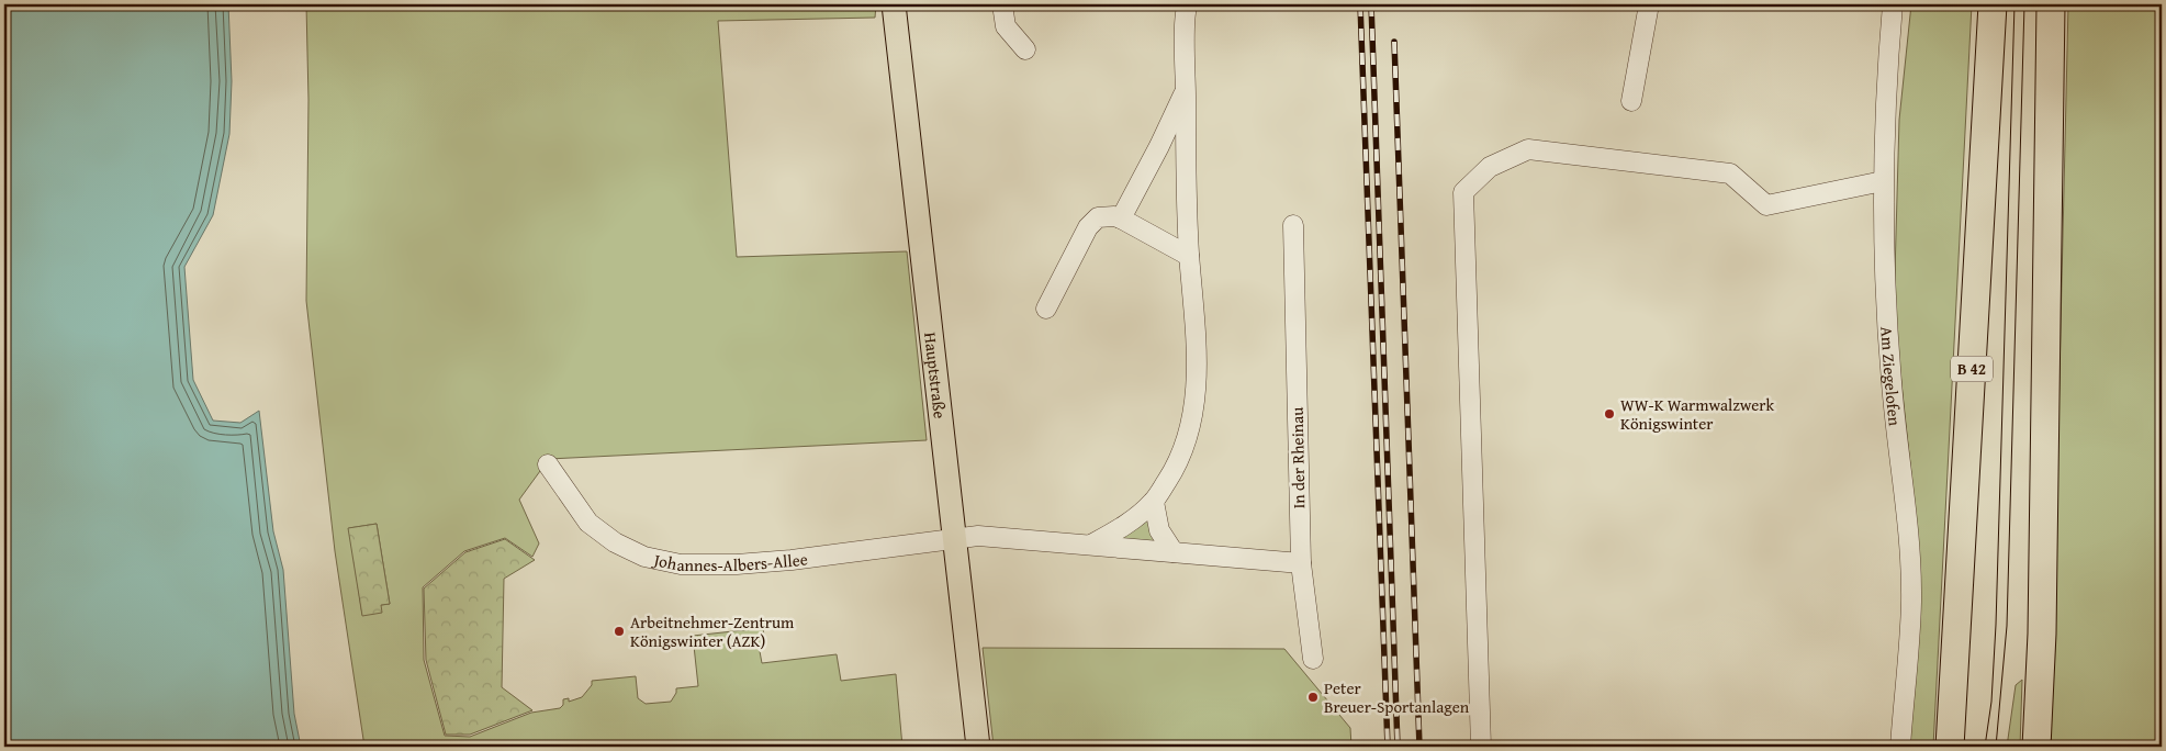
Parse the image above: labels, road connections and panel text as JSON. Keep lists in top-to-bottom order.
{
  "streets": {
    "highway": ["B 42"],
    "main road": ["Hauptstraße"],
    "street": ["Am Ziegelofen", "In der Rheinau", "Johannes-Albers-Allee"]
  },
  "crossings": [
    ["Hauptstraße", "Johannes-Albers-Allee"]
  ],
  "places": ["WW-K Warmwalzwerk Königswinter", "Arbeitnehmer-Zentrum Königswinter (AZK)", "Peter Breuer-Sportanlagen"]
}
